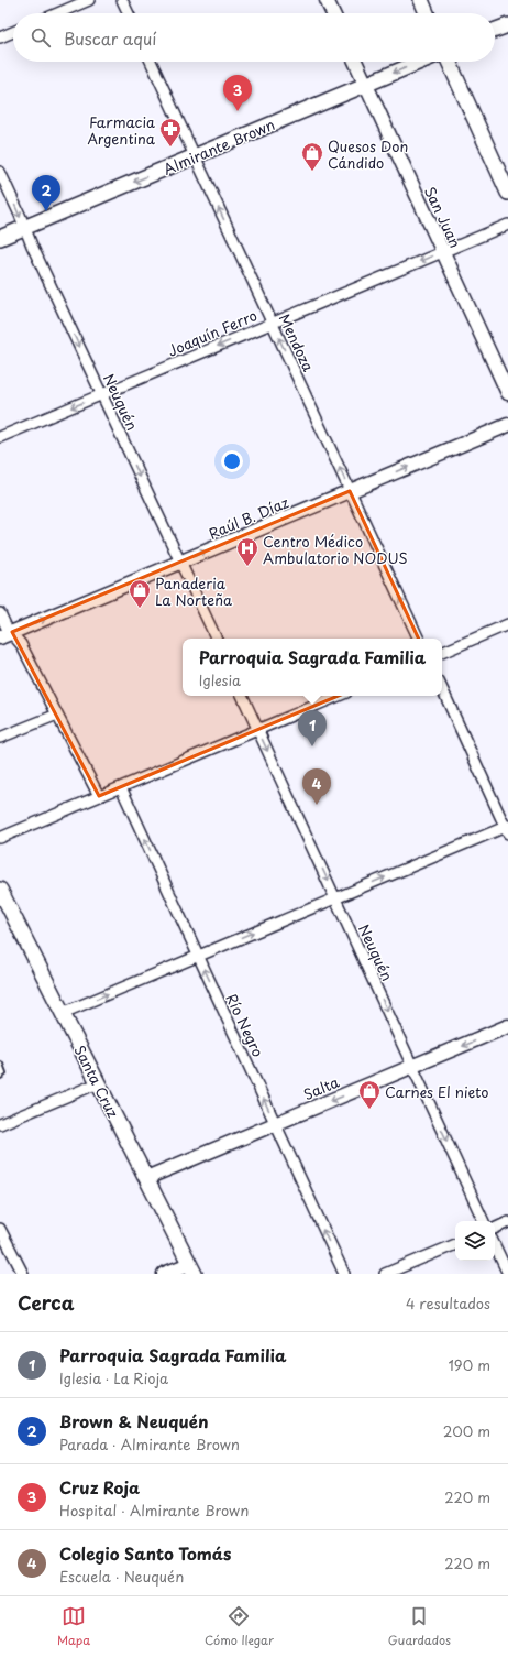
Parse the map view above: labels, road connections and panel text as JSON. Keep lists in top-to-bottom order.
{
  "streets": {
    "main road": ["Almirante Brown", "Santa Cruz"],
    "street": [
      "San Juan",
      "Joaquín Ferro",
      "Mendoza",
      "Neuquén",
      "Raúl B. Díaz",
      "Río Negro",
      "Salta"
    ]
  },
  "crossings": [
    ["Almirante Brown", "San Juan"],
    ["Almirante Brown", "Mendoza"],
    ["Almirante Brown", "Neuquén"],
    ["San Juan", "Joaquín Ferro"],
    ["Joaquín Ferro", "Mendoza"],
    ["Joaquín Ferro", "Neuquén"],
    ["Mendoza", "Raúl B. Díaz"],
    ["Neuquén", "Raúl B. Díaz"],
    ["Neuquén", "Salta"],
    ["Río Negro", "Salta"],
    ["Santa Cruz", "Salta"]
  ],
  "one_way": [
    "Almirante Brown",
    "Joaquín Ferro",
    "Mendoza",
    "Neuquén",
    "Raúl B. Díaz",
    "Río Negro",
    "Salta"
  ],
  "places": {
    "pharmacy": ["Farmacia Argentina"],
    "shop": ["Quesos Don Cándido", "Panaderia La Norteña", "Carnes El nieto"],
    "hospital": ["Centro Médico Ambulatorio NODUS"]
  },
  "page": {
    "search": "Buscar aquí",
    "pins": [
      "3",
      "2",
      "1",
      "4"
    ],
    "popup": ["Parroquia Sagrada Familia", "Iglesia"],
    "heading": ["Cerca", "4 resultados"],
    "list": [
      {
        "mark": "1",
        "name": "Parroquia Sagrada Familia",
        "note": "Iglesia · La Rioja",
        "value": "190 m"
      },
      {
        "mark": "2",
        "name": "Brown & Neuquén",
        "note": "Parada · Almirante Brown",
        "value": "200 m"
      },
      {
        "mark": "3",
        "name": "Cruz Roja",
        "note": "Hospital · Almirante Brown",
        "value": "220 m"
      },
      {
        "mark": "4",
        "name": "Colegio Santo Tomás",
        "note": "Escuela · Neuquén",
        "value": "220 m"
      }
    ],
    "nav": ["Mapa", "Cómo llegar", "Guardados"]
  }
}
